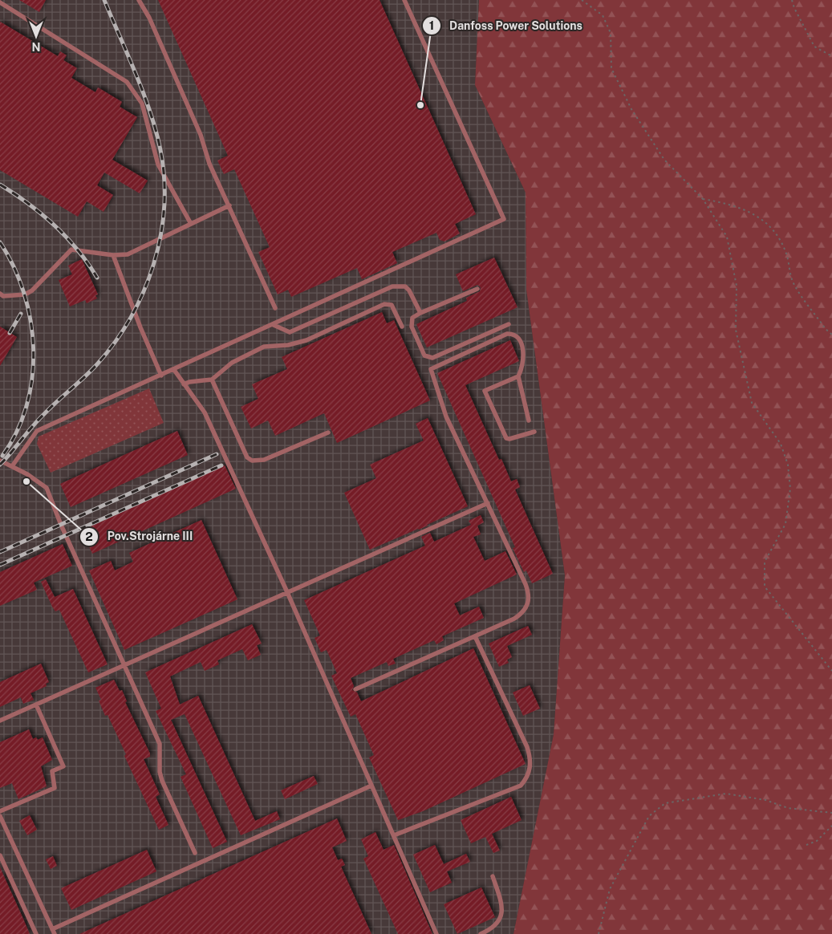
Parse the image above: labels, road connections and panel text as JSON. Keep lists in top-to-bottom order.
{
  "places": ["Danfoss Power Solutions", "Pov.Strojárne III"],
  "north": "bottom"
}
